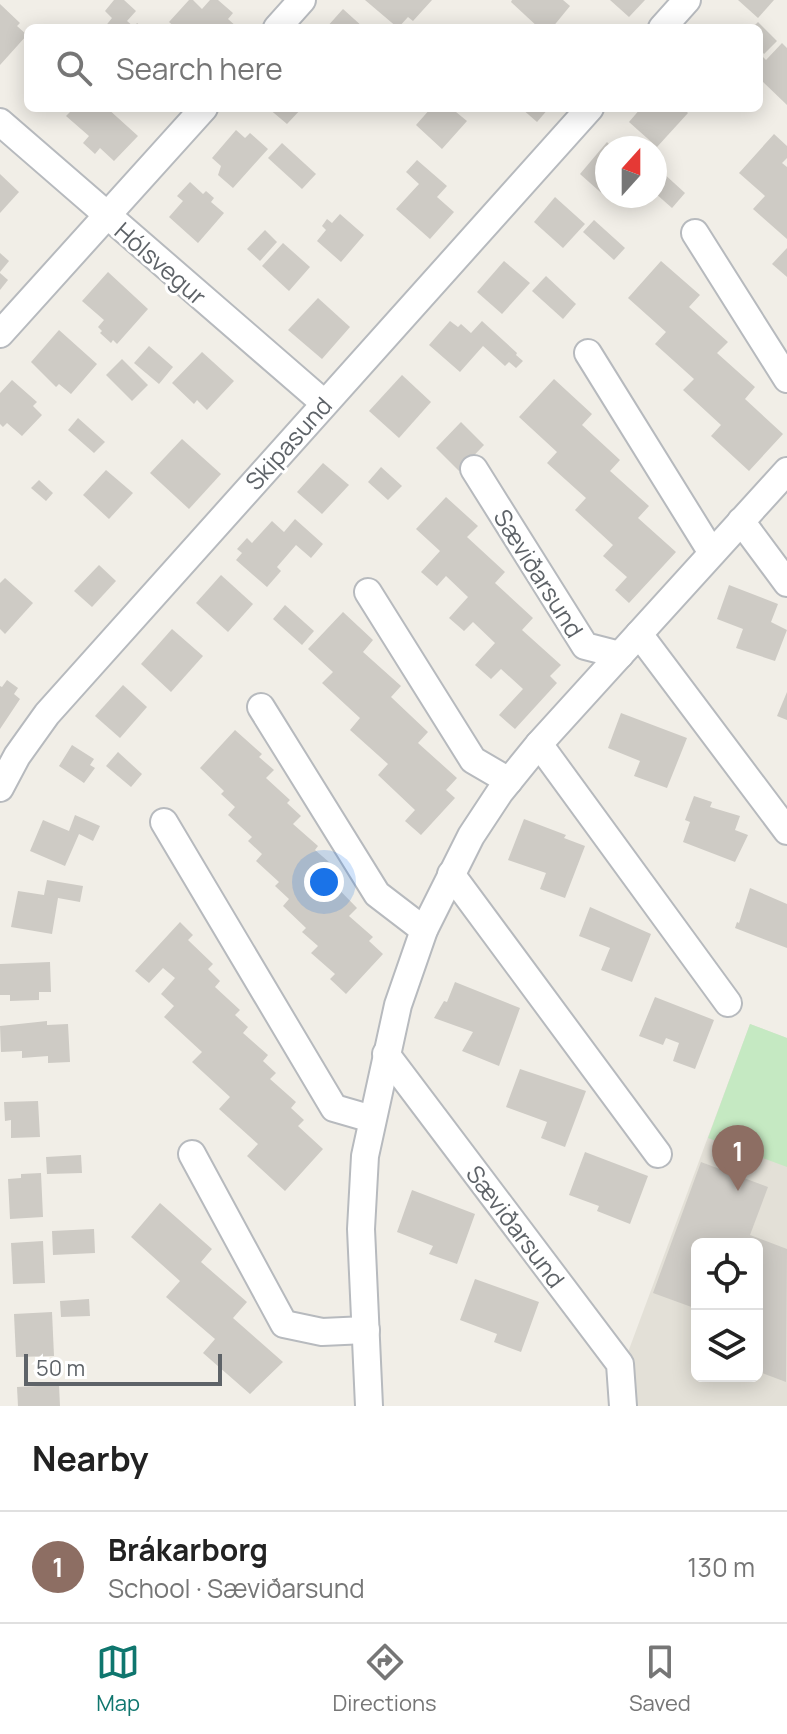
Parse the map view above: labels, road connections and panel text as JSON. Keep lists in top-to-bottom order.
{
  "streets": {
    "street": ["Hólsvegur", "Skipasund", "Sæviðarsund"]
  },
  "crossings": [
    ["Hólsvegur", "Skipasund"]
  ],
  "scale_bar": "50 m",
  "north": "top",
  "page": {
    "search": "Search here",
    "pins": "1",
    "scale": "50 m",
    "heading": "Nearby",
    "list": [
      {
        "mark": "1",
        "name": "Brákarborg",
        "note": "School · Sæviðarsund",
        "value": "130 m"
      }
    ],
    "nav": ["Map", "Directions", "Saved"]
  }
}
